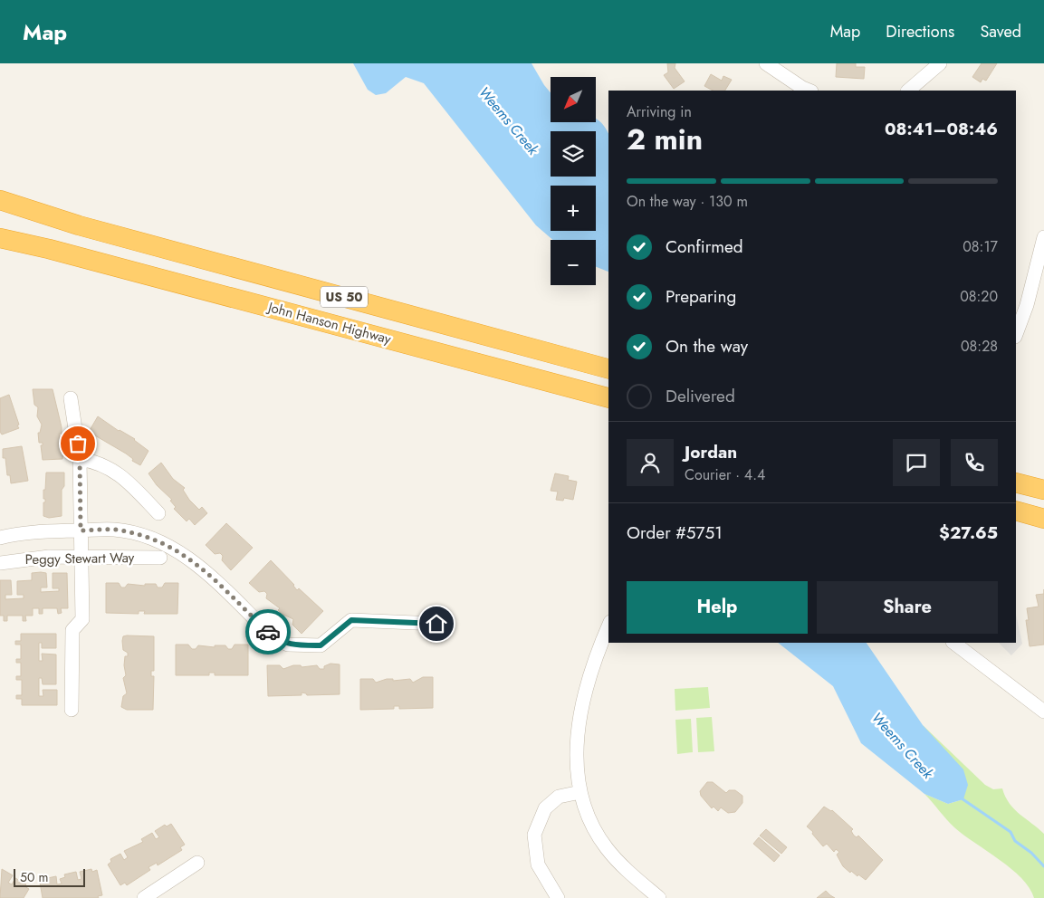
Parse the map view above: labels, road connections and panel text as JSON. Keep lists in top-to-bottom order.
{
  "streets": {
    "highway": ["US 50", "John Hanson Highway"],
    "street": ["Peggy Stewart Way"]
  },
  "crossings": [
    ["US 50", "John Hanson Highway"]
  ],
  "water": ["Weems Creek"],
  "scale_bar": "50 m",
  "north": "bottom left",
  "page": {
    "header": "Map",
    "nav": ["Map", "Directions", "Saved"],
    "map_buttons": ["+", "−"],
    "heading": ["2 min", "Arriving in", "08:41–08:46"],
    "panel": [
      "Jordan",
      "Courier · 4.4",
      "Order #5751",
      "$27.65"
    ],
    "bar": "On the way · 130 m",
    "list": [
      ["Confirmed", "08:17"],
      ["Preparing", "08:20"],
      ["On the way", "08:28"],
      "Delivered"
    ],
    "buttons": ["Help", "Share"],
    "scale": "50 m"
  }
}
